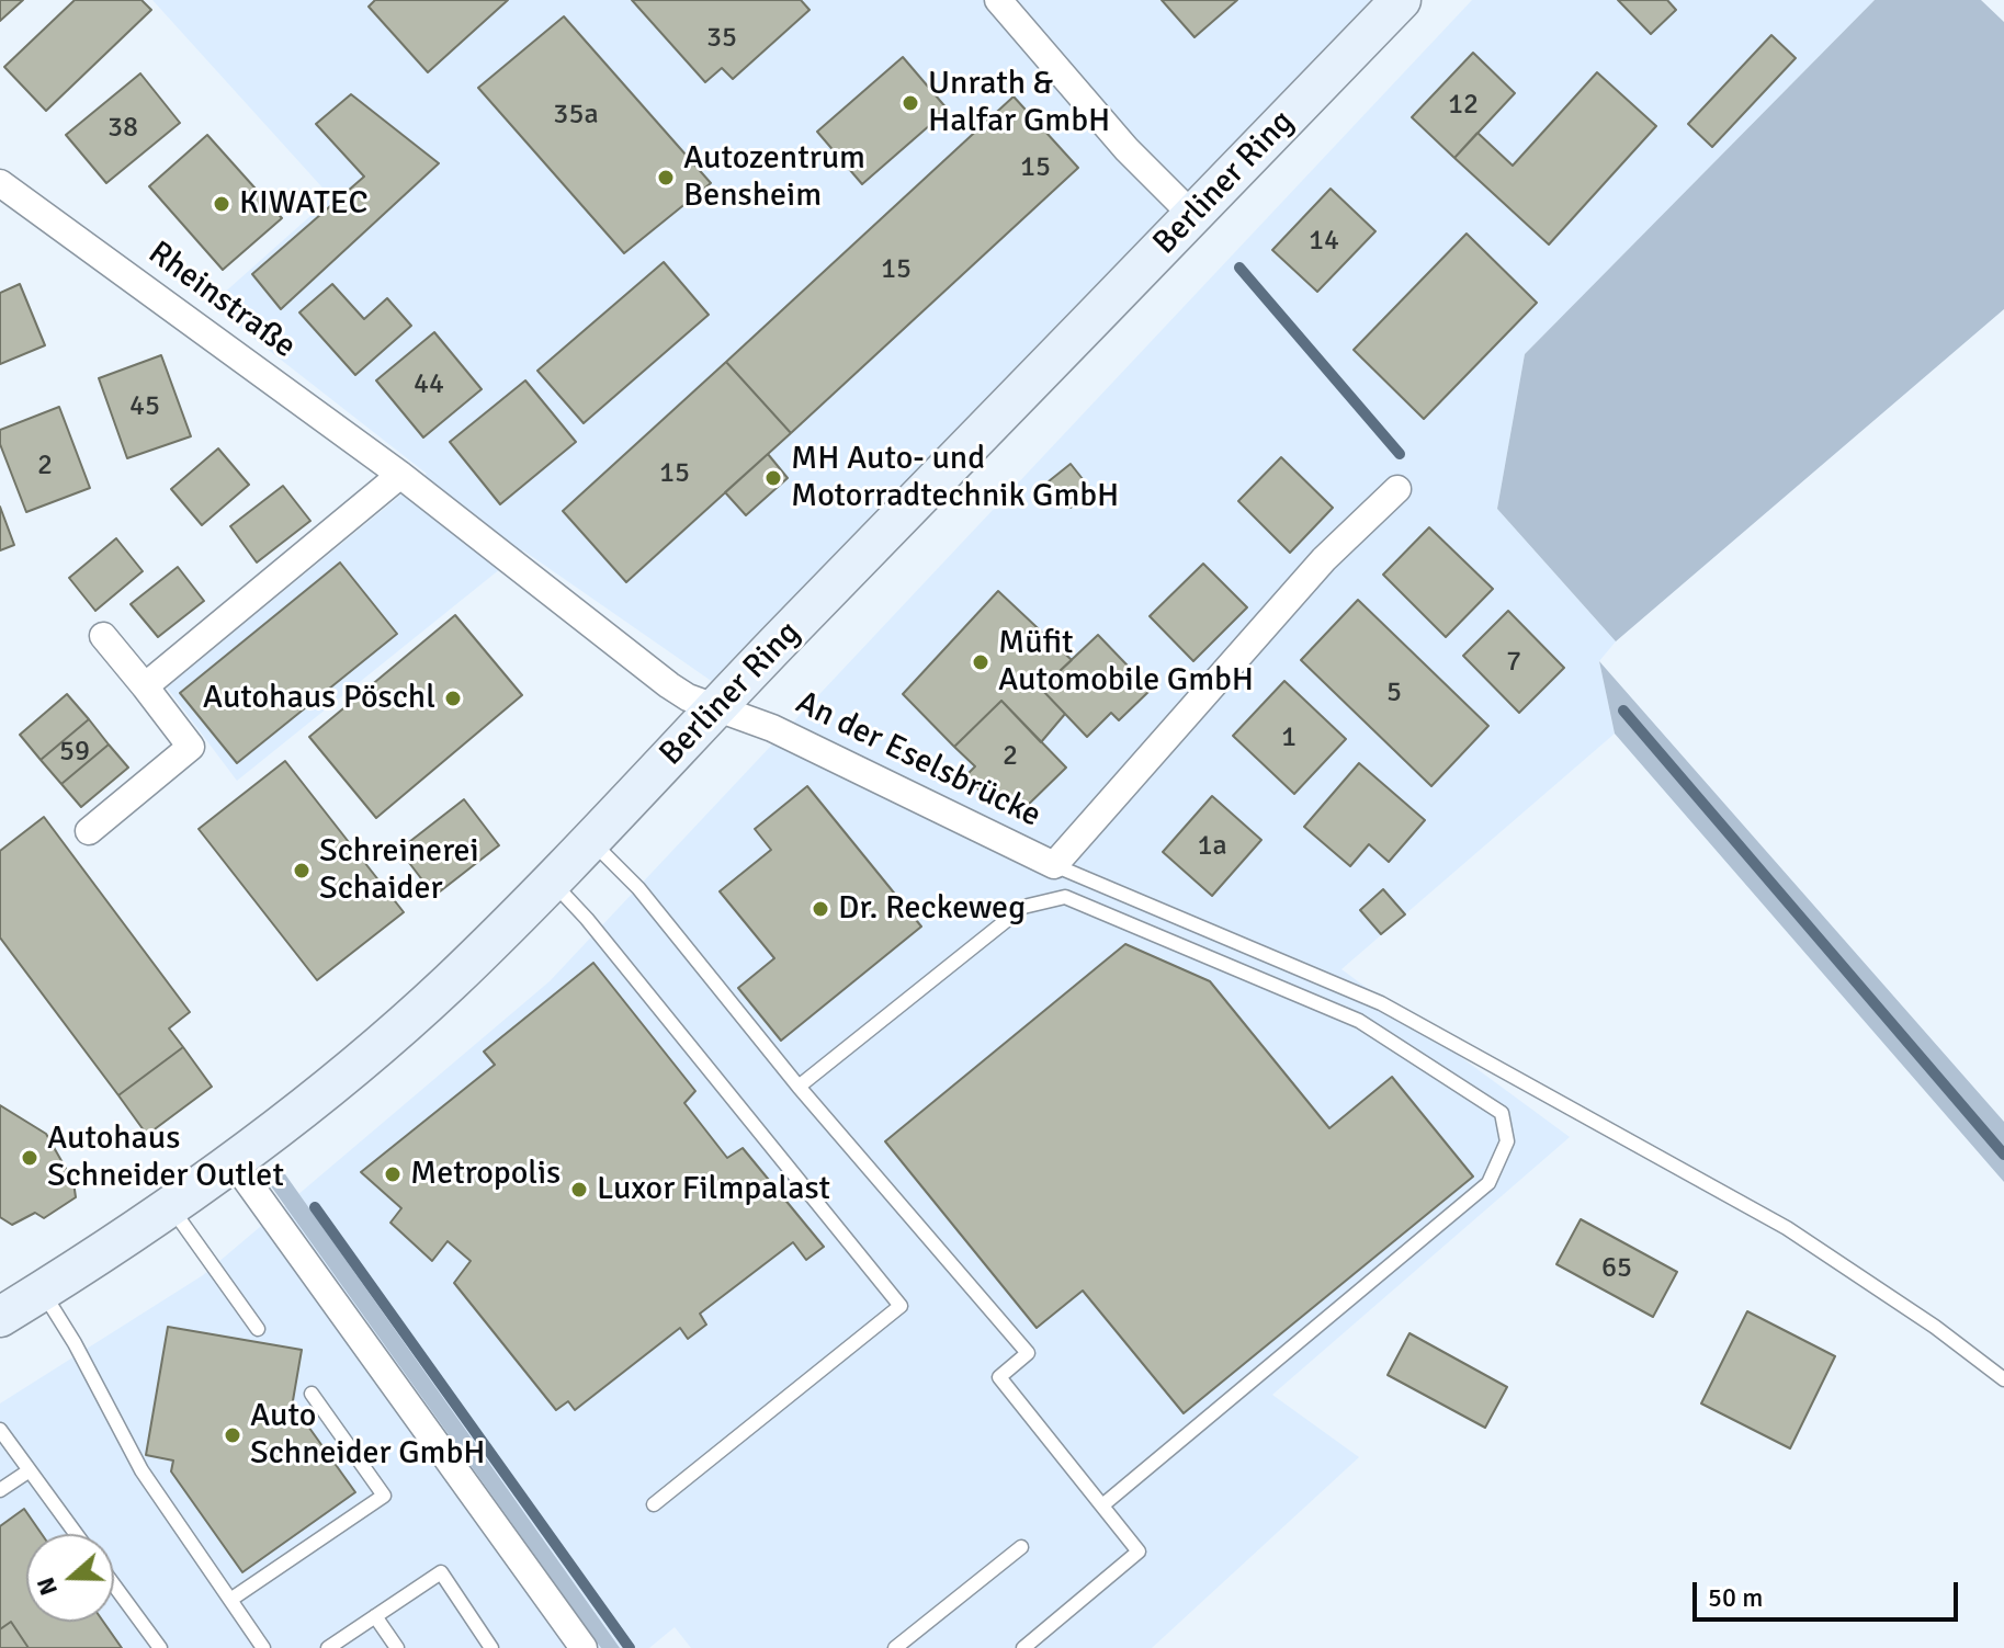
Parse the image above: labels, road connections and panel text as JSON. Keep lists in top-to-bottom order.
{
  "streets": {
    "street": ["Berliner Ring", "Rheinstraße", "An der Eselsbrücke"]
  },
  "crossings": [
    ["Berliner Ring", "Rheinstraße"],
    ["Berliner Ring", "An der Eselsbrücke"],
    ["Rheinstraße", "An der Eselsbrücke"]
  ],
  "places": [
    "Unrath & Halfar GmbH",
    "Autozentrum Bensheim",
    "KIWATEC",
    "MH Auto- und Motorradtechnik GmbH",
    "Müfit Automobile GmbH",
    "Autohaus Pöschl",
    "Schreinerei Schaider",
    "Dr. Reckeweg",
    "Autohaus Schneider Outlet",
    "Metropolis",
    "Luxor Filmpalast",
    "Auto Schneider GmbH"
  ],
  "house_numbers": [
    "35",
    "12",
    "35a",
    "38",
    "15",
    "14",
    "15",
    "44",
    "45",
    "2",
    "15",
    "7",
    "5",
    "1",
    "59",
    "2",
    "1a",
    "65"
  ],
  "scale_bar": "50 m",
  "north": "left"
}
